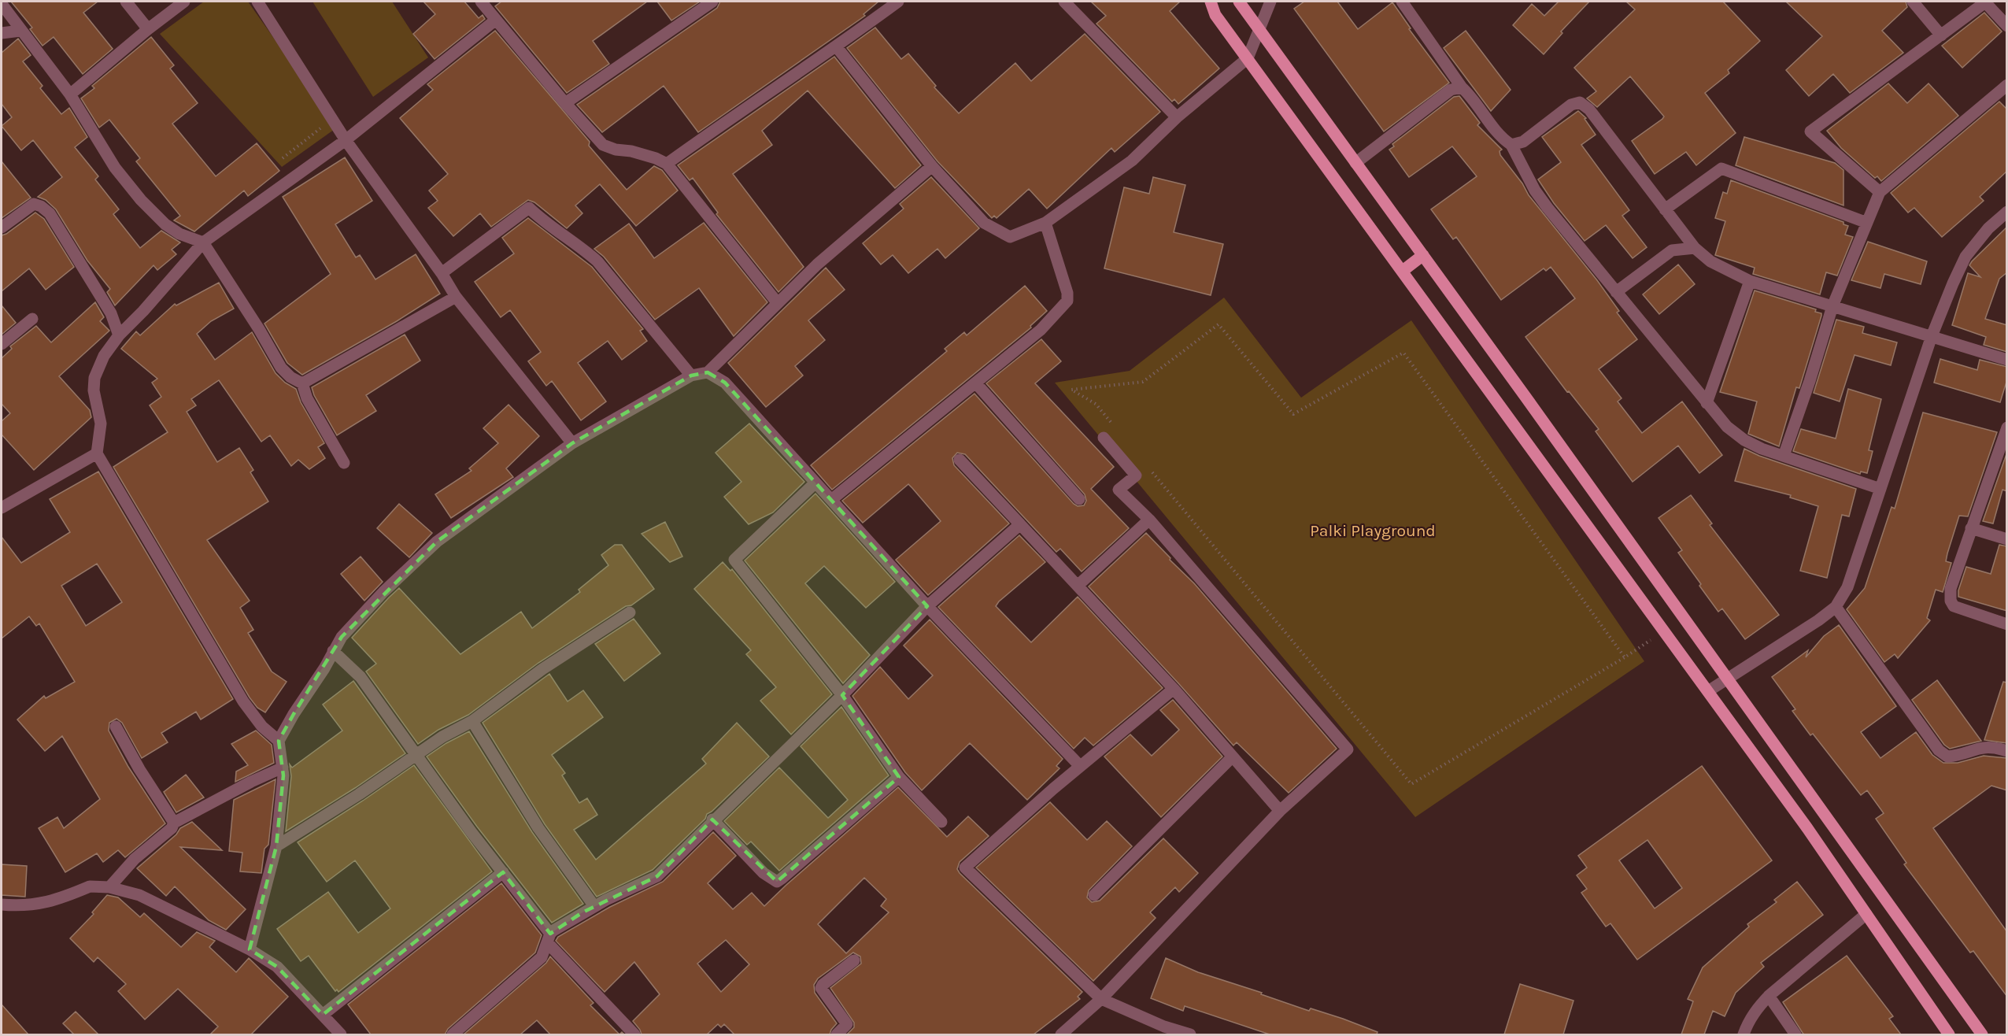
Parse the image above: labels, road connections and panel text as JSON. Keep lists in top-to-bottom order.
{
  "parks": ["Palki Playground"]
}
